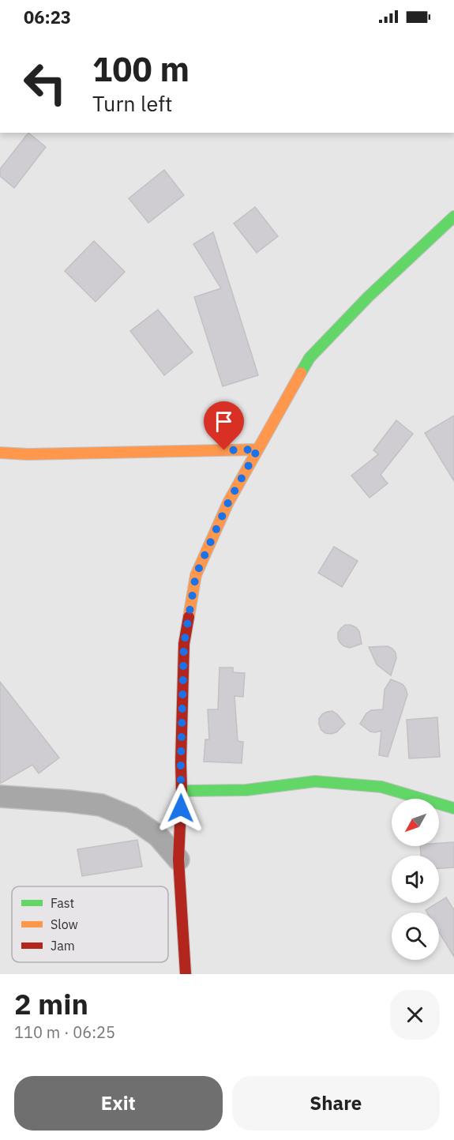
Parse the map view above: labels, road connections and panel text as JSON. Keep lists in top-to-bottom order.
{
  "legend": ["Fast", "Slow", "Jam"],
  "north": "bottom left",
  "page": {
    "status": "06:23",
    "turn": ["100 m", "Turn left"],
    "heading": ["2 min", "110 m · 06:25"],
    "buttons": ["Exit", "Share"]
  }
}
